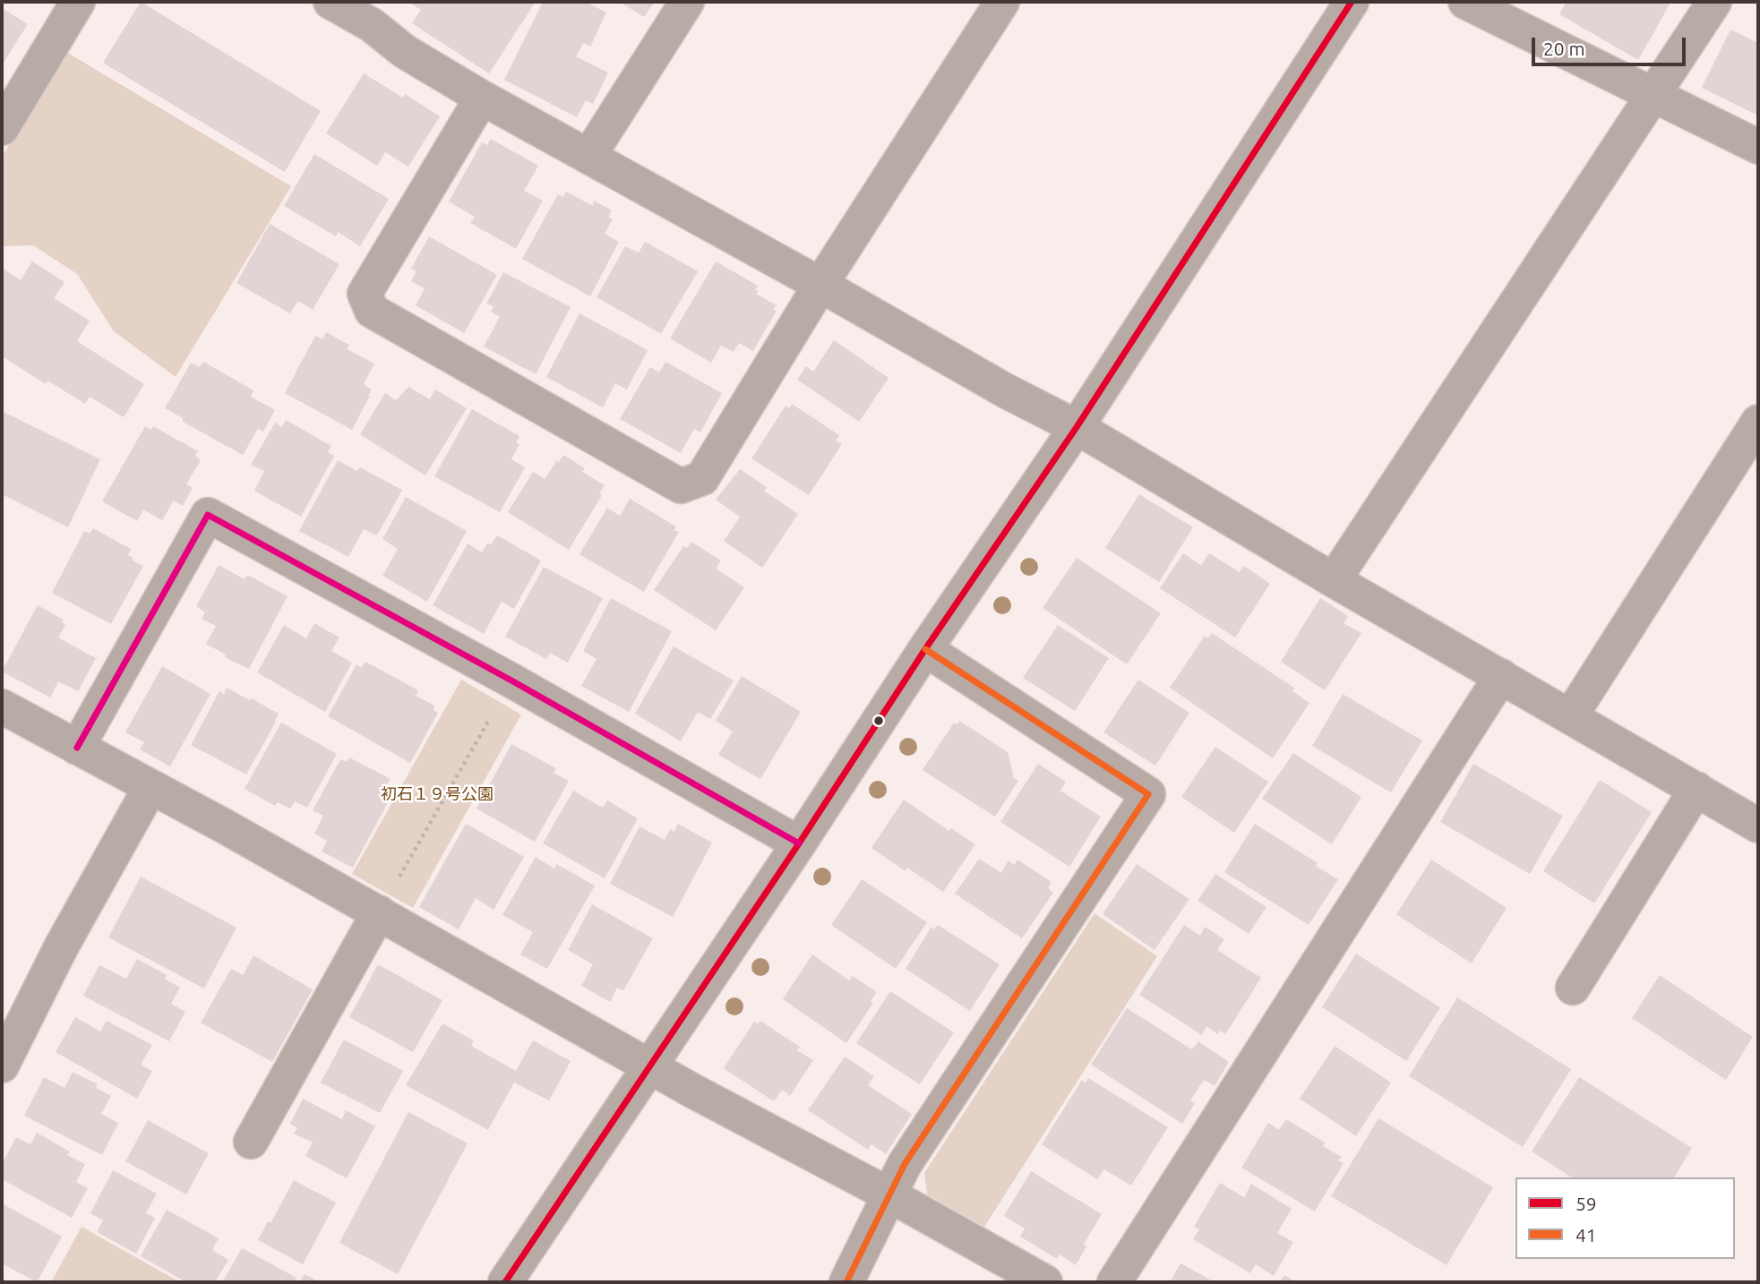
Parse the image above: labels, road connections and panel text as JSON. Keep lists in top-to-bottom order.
{
  "parks": ["初石１９号公園"],
  "lines": ["transit line 59", "transit line 41"],
  "legend": ["59", "41"],
  "scale_bar": "20 m"
}
